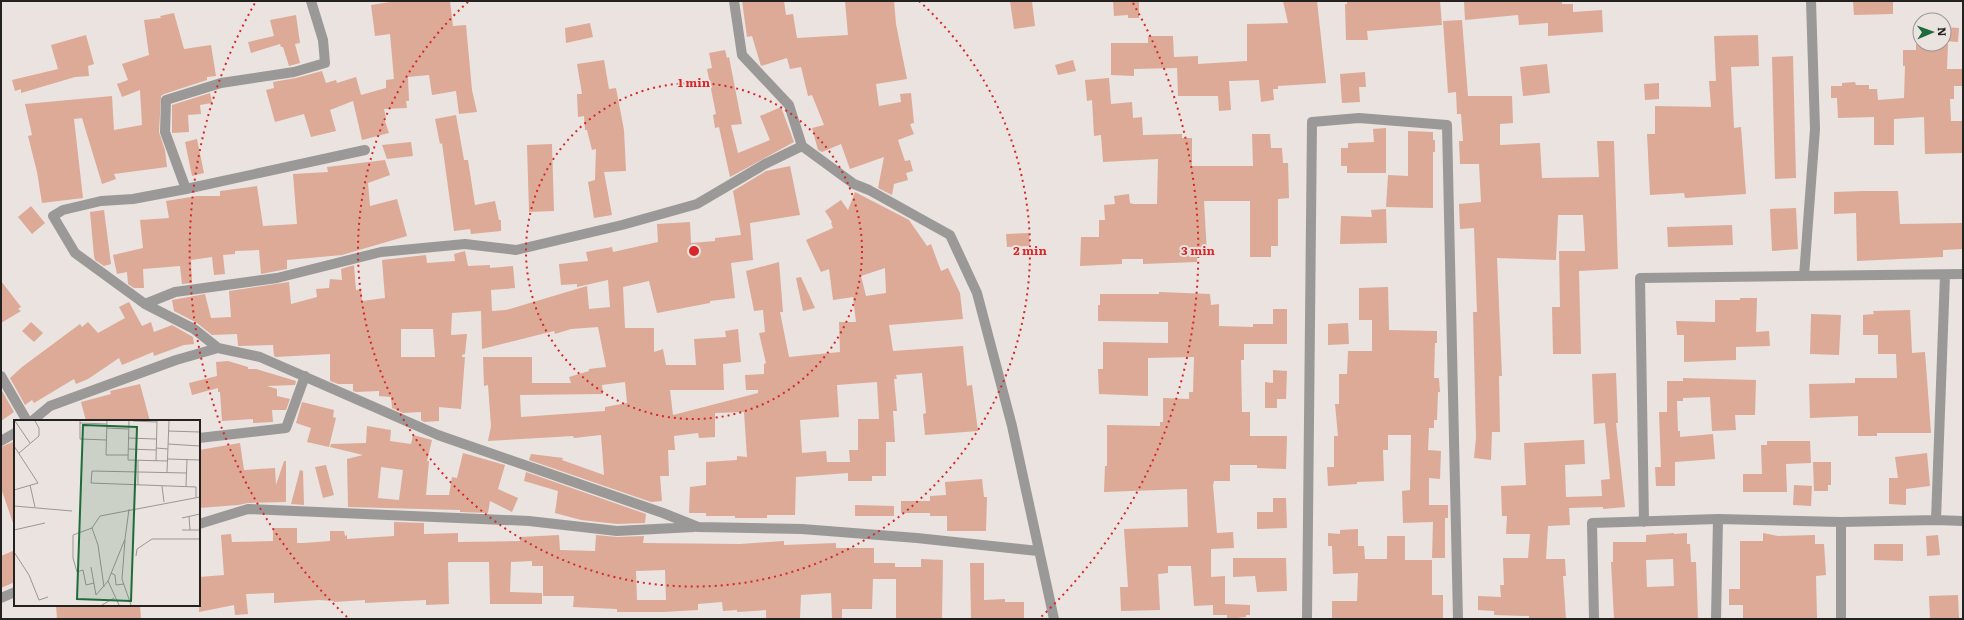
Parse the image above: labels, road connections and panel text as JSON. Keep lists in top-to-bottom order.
{
  "north": "right",
  "rings": ["1 min", "2 min", "3 min"]
}
